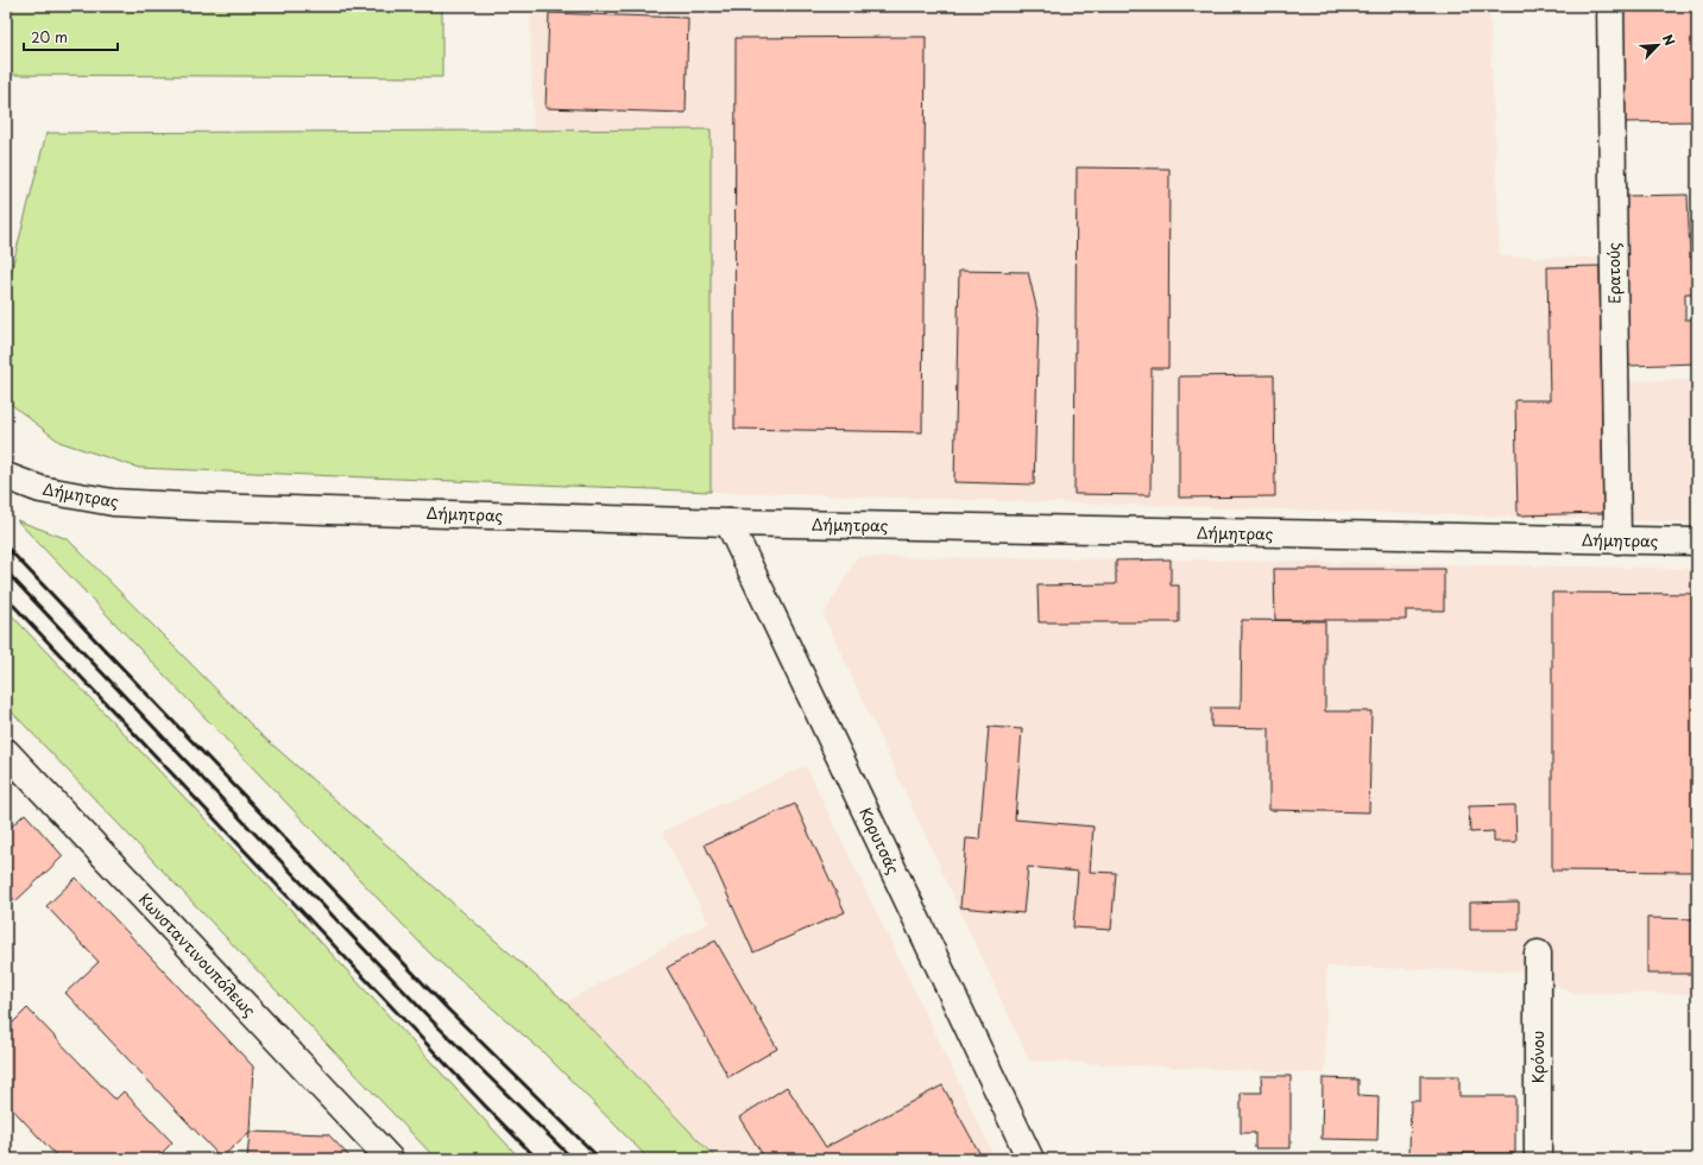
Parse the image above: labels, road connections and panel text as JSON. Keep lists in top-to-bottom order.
{
  "streets": {
    "street": [
      "Ερατούς",
      "Δήμητρας",
      "Κορυτσάς",
      "Κωνσταντινουπόλεως",
      "Κρόνου"
    ]
  },
  "crossings": [
    ["Ερατούς", "Δήμητρας"],
    ["Δήμητρας", "Κορυτσάς"]
  ],
  "scale_bar": "20 m",
  "north": "top right"
}
